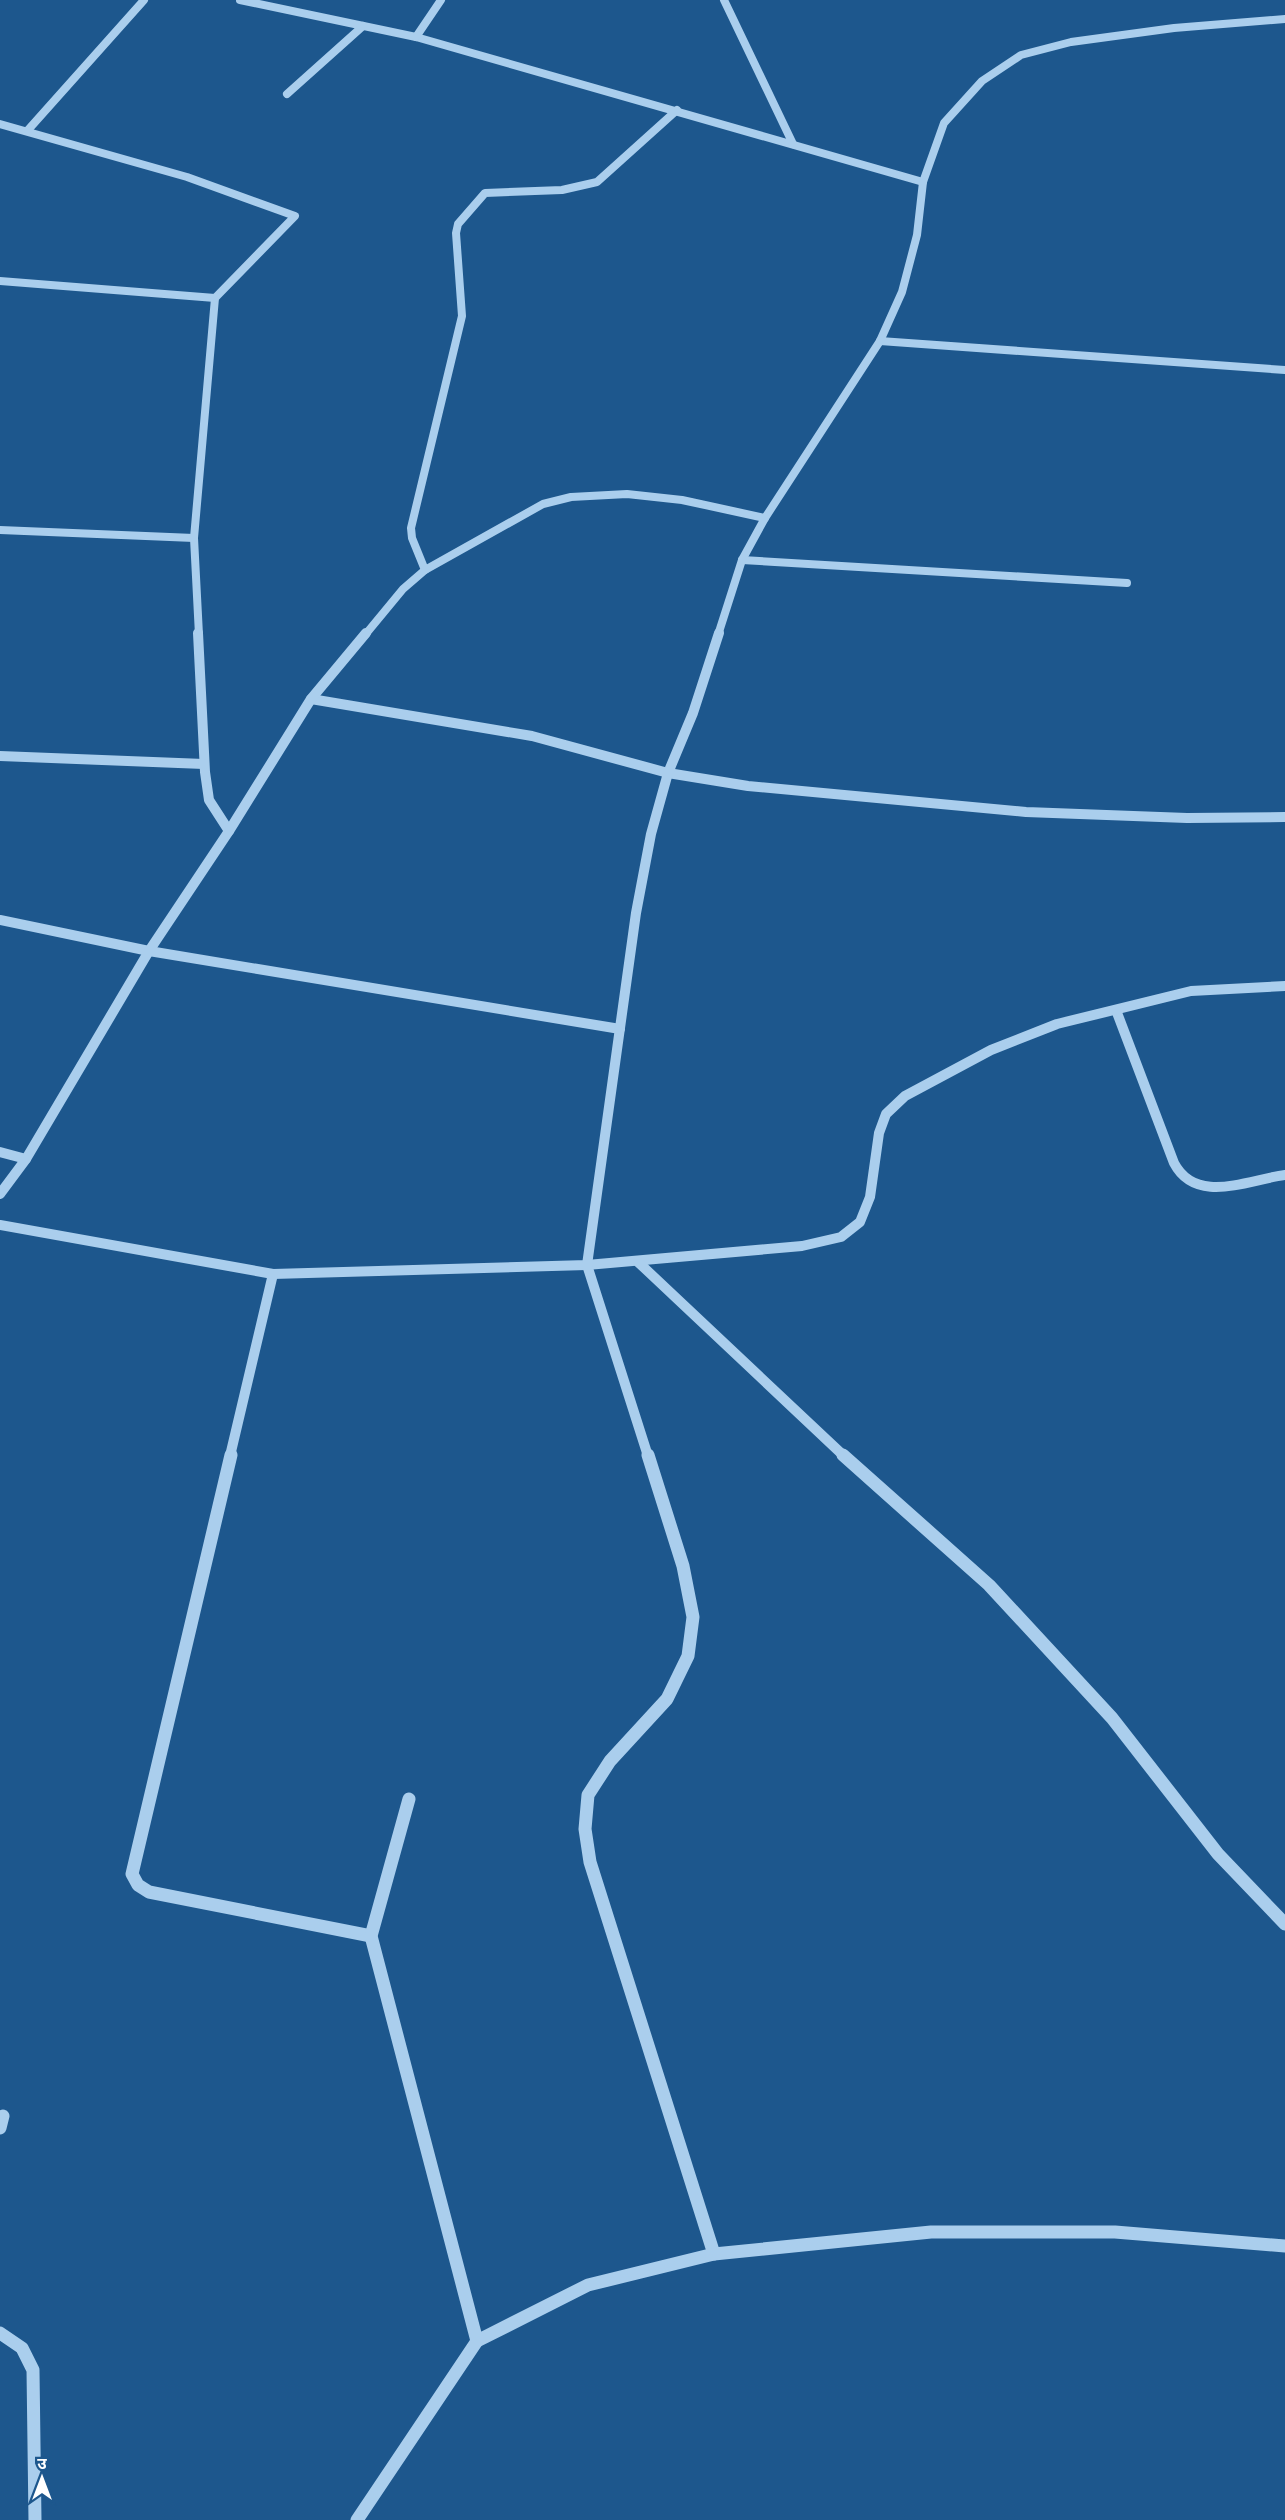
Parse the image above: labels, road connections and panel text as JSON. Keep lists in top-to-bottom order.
{
  "north": "top"
}
